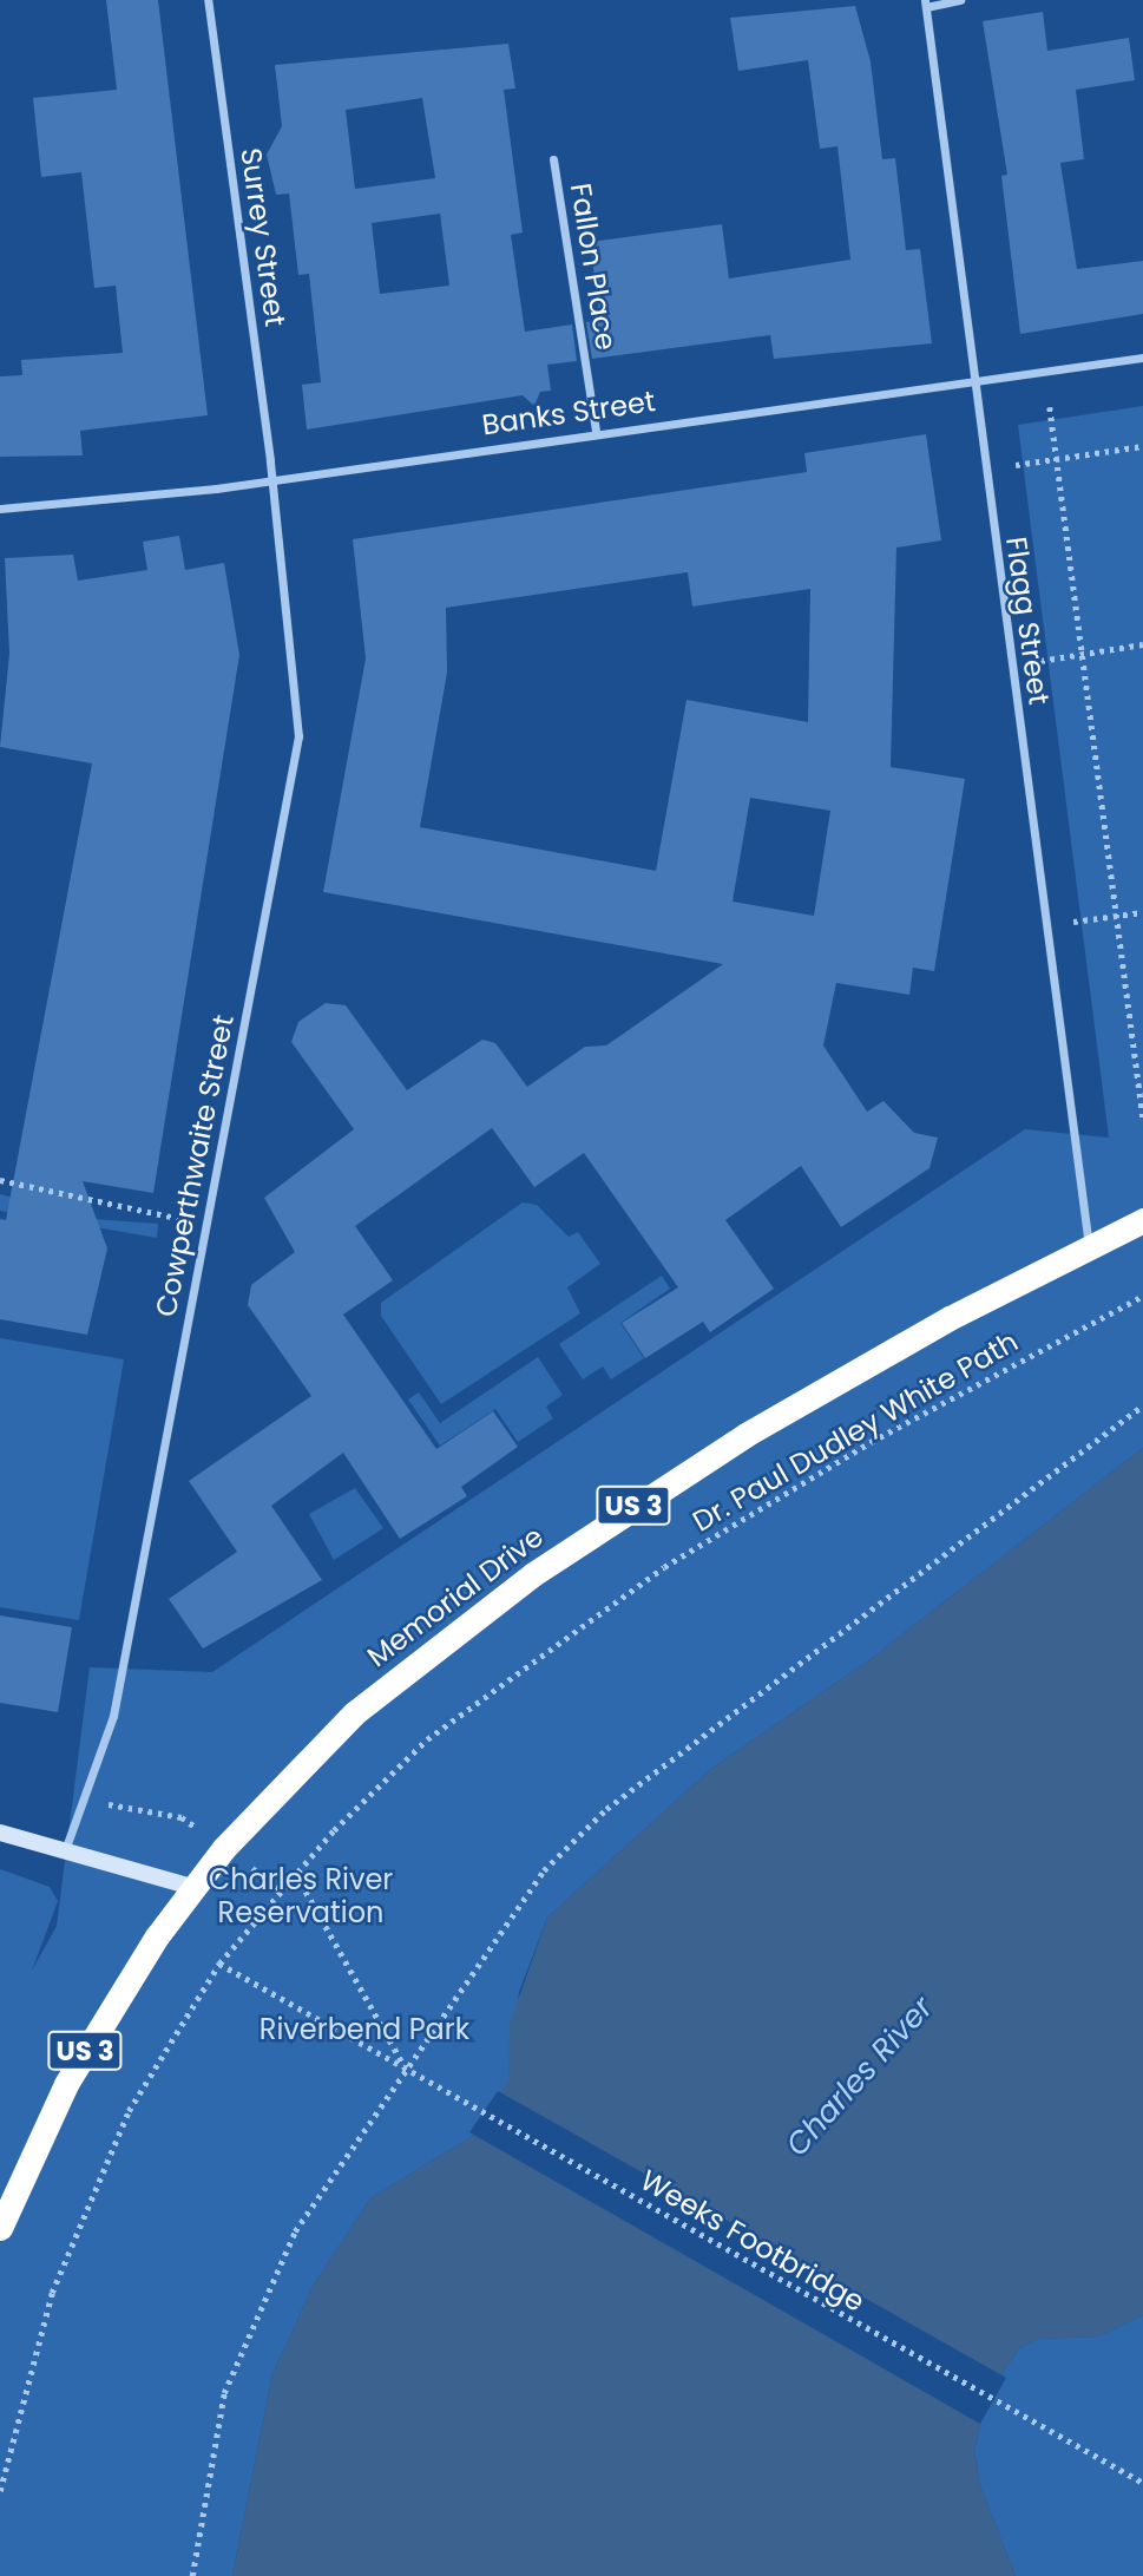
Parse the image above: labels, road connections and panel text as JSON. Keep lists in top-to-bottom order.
{
  "streets": {
    "highway": ["US 3", "Memorial Drive"],
    "street": [
      "Surrey Street",
      "Fallon Place",
      "Banks Street",
      "Flagg Street",
      "Cowperthwaite Street"
    ],
    "path": ["Dr. Paul Dudley White Path", "Weeks Footbridge"]
  },
  "crossings": [
    ["Surrey Street", "Banks Street"],
    ["Surrey Street", "Cowperthwaite Street"],
    ["Fallon Place", "Banks Street"],
    ["Banks Street", "Flagg Street"],
    ["Banks Street", "Cowperthwaite Street"],
    ["Flagg Street", "Memorial Drive"],
    ["Dr. Paul Dudley White Path", "Weeks Footbridge"]
  ],
  "water": ["Charles River"],
  "parks": ["Charles River Reservation", "Riverbend Park"]
}
